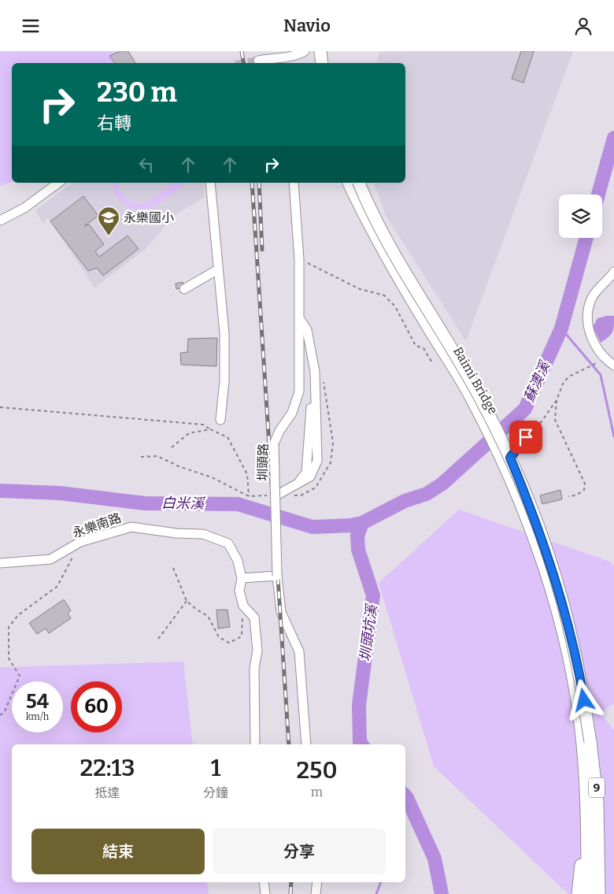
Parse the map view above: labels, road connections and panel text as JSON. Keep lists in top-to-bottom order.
{
  "streets": {
    "main road": ["Baimi Bridge", "9"],
    "street": ["圳頭路", "永樂南路"]
  },
  "crossings": [
    ["Baimi Bridge", "9"]
  ],
  "water": ["蘇澳溪", "白米溪", "圳頭坑溪"],
  "places": {
    "school or university": ["永樂國小"]
  },
  "page": {
    "header": "Navio",
    "turn": ["230 m", "右轉"],
    "speed": "54 km/h",
    "limit": "60",
    "eta": [
      "22:13",
      "抵達",
      "1",
      "分鐘",
      "250",
      "m"
    ],
    "buttons": ["結束", "分享"]
  }
}
